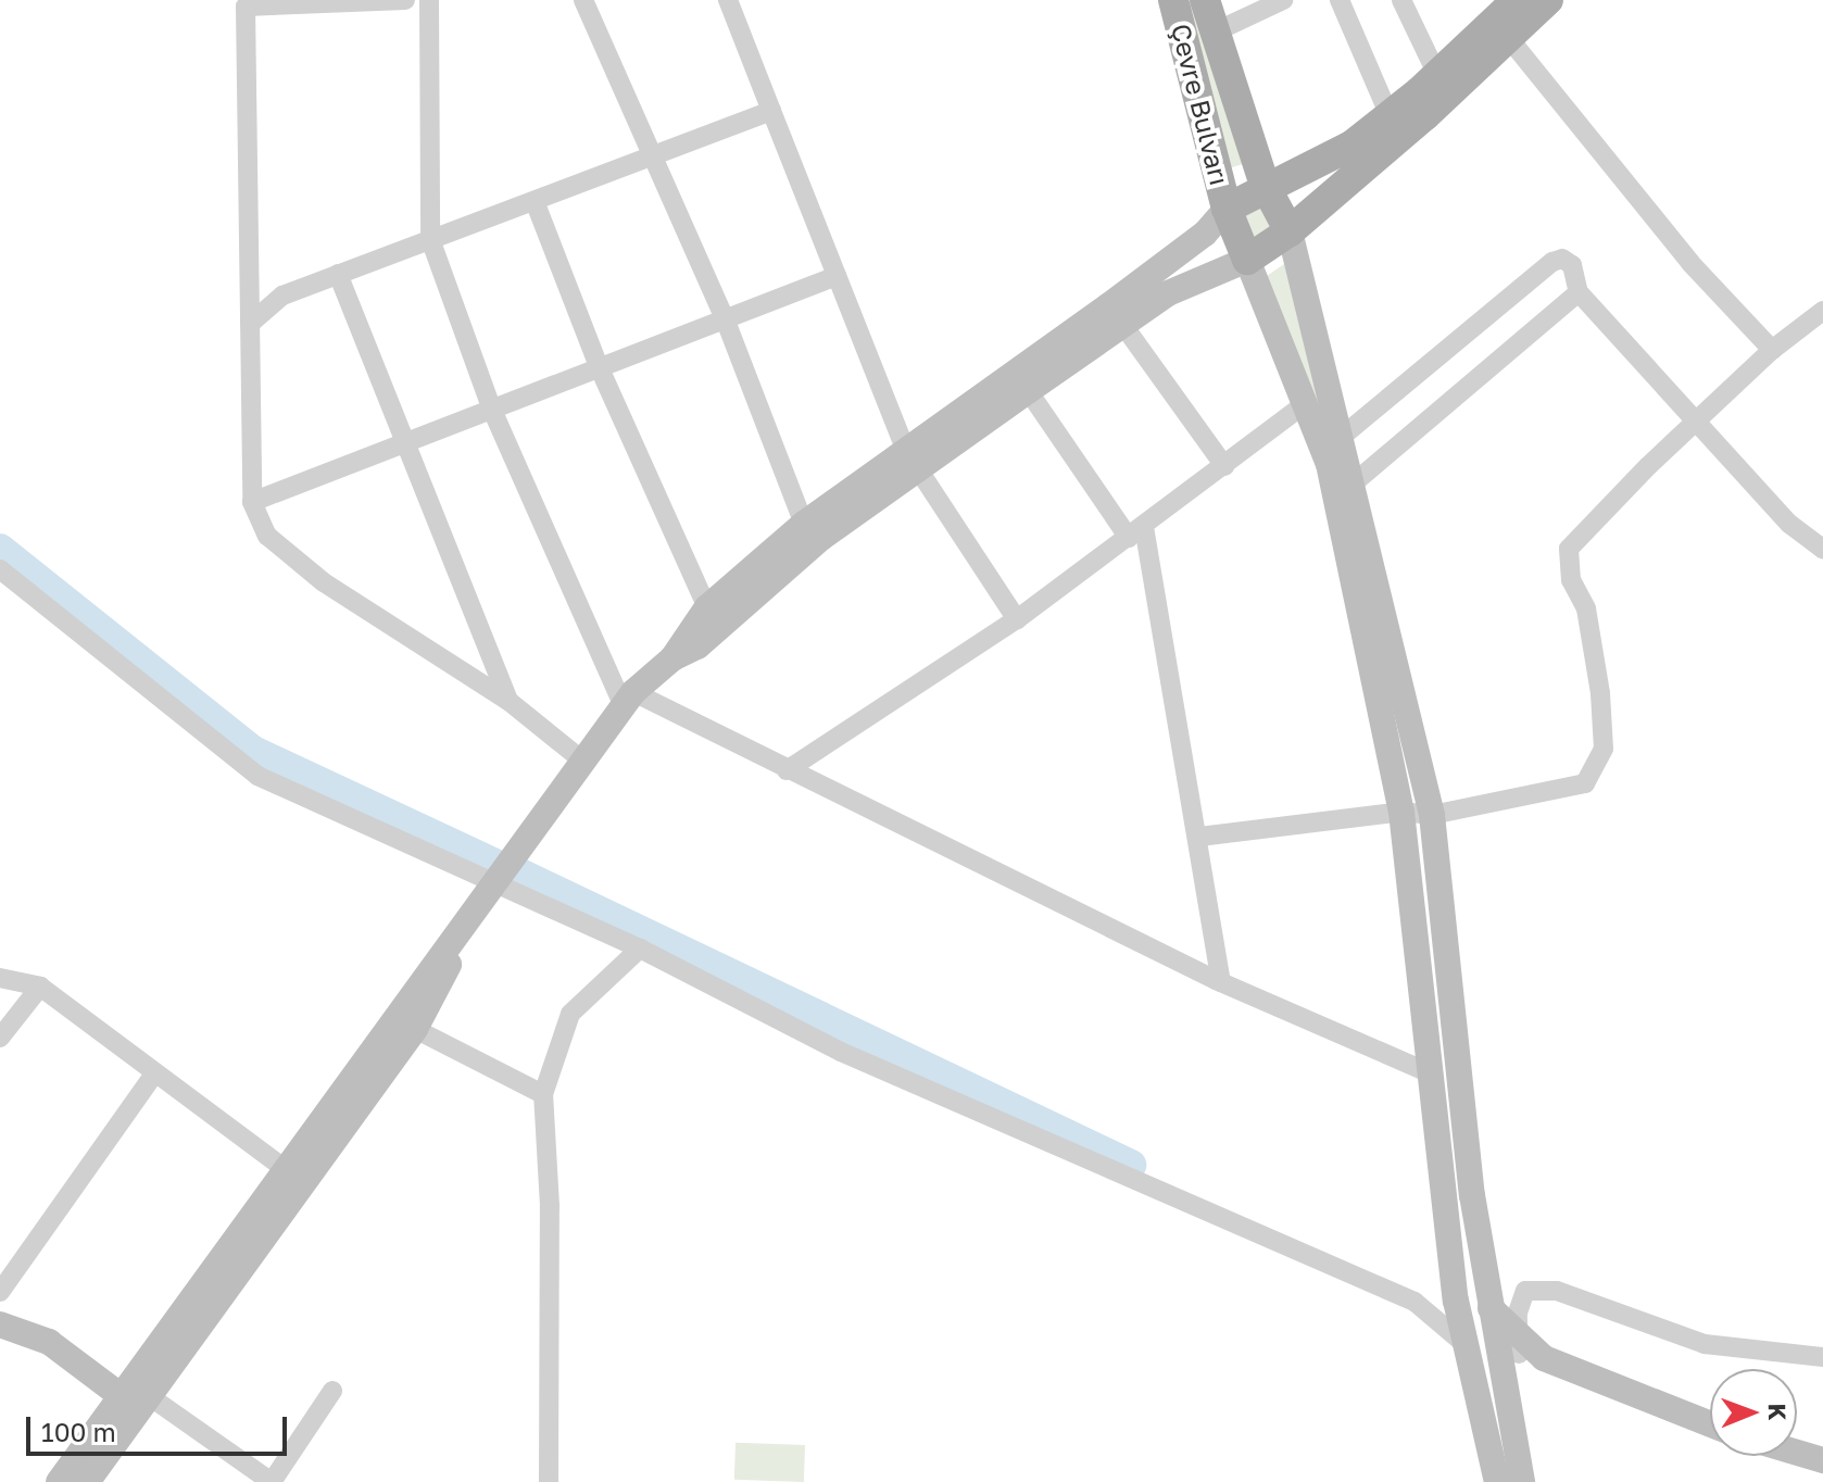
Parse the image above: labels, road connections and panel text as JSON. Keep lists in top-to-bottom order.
{
  "streets": {
    "main road": ["Çevre Bulvarı"]
  },
  "scale_bar": "100 m",
  "north": "right"
}
